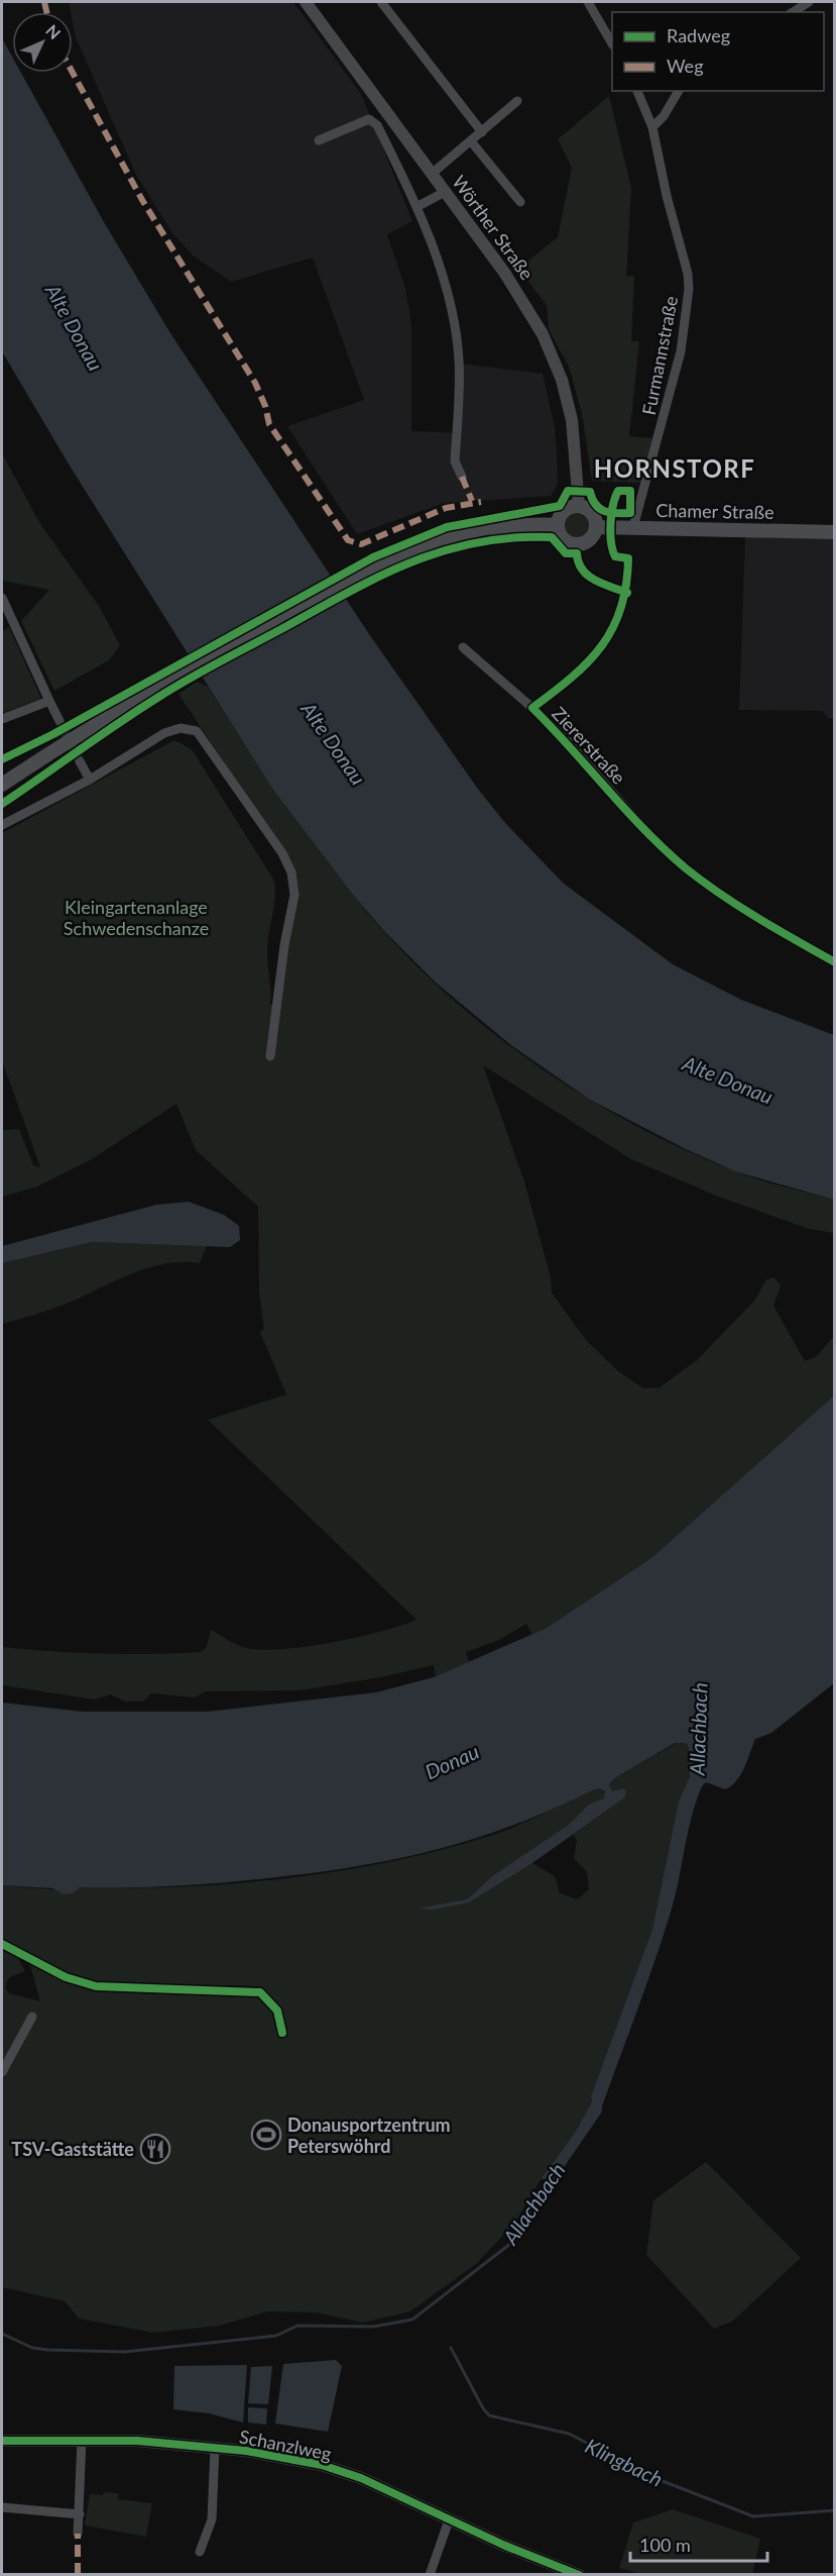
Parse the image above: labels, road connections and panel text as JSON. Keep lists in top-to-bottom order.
{
  "streets": {
    "main road": ["Chamer Straße"],
    "street": [
      "Wörther Straße",
      "Furmannstraße",
      "Ziererstraße",
      "Schanzlweg"
    ]
  },
  "crossings": [
    ["Wörther Straße", "Chamer Straße"],
    ["Furmannstraße", "Chamer Straße"]
  ],
  "districts": ["HORNSTORF"],
  "water": [
    "Alte Donau",
    "Allachbach",
    "Donau",
    "Klingbach"
  ],
  "parks": ["Kleingartenanlage Schwedenschanze"],
  "places": {
    "sports": ["Donausportzentrum Peterswöhrd"],
    "restaurant": ["TSV-Gaststätte"]
  },
  "legend": ["Radweg", "Weg"],
  "scale_bar": "100 m",
  "north": "top right"
}
